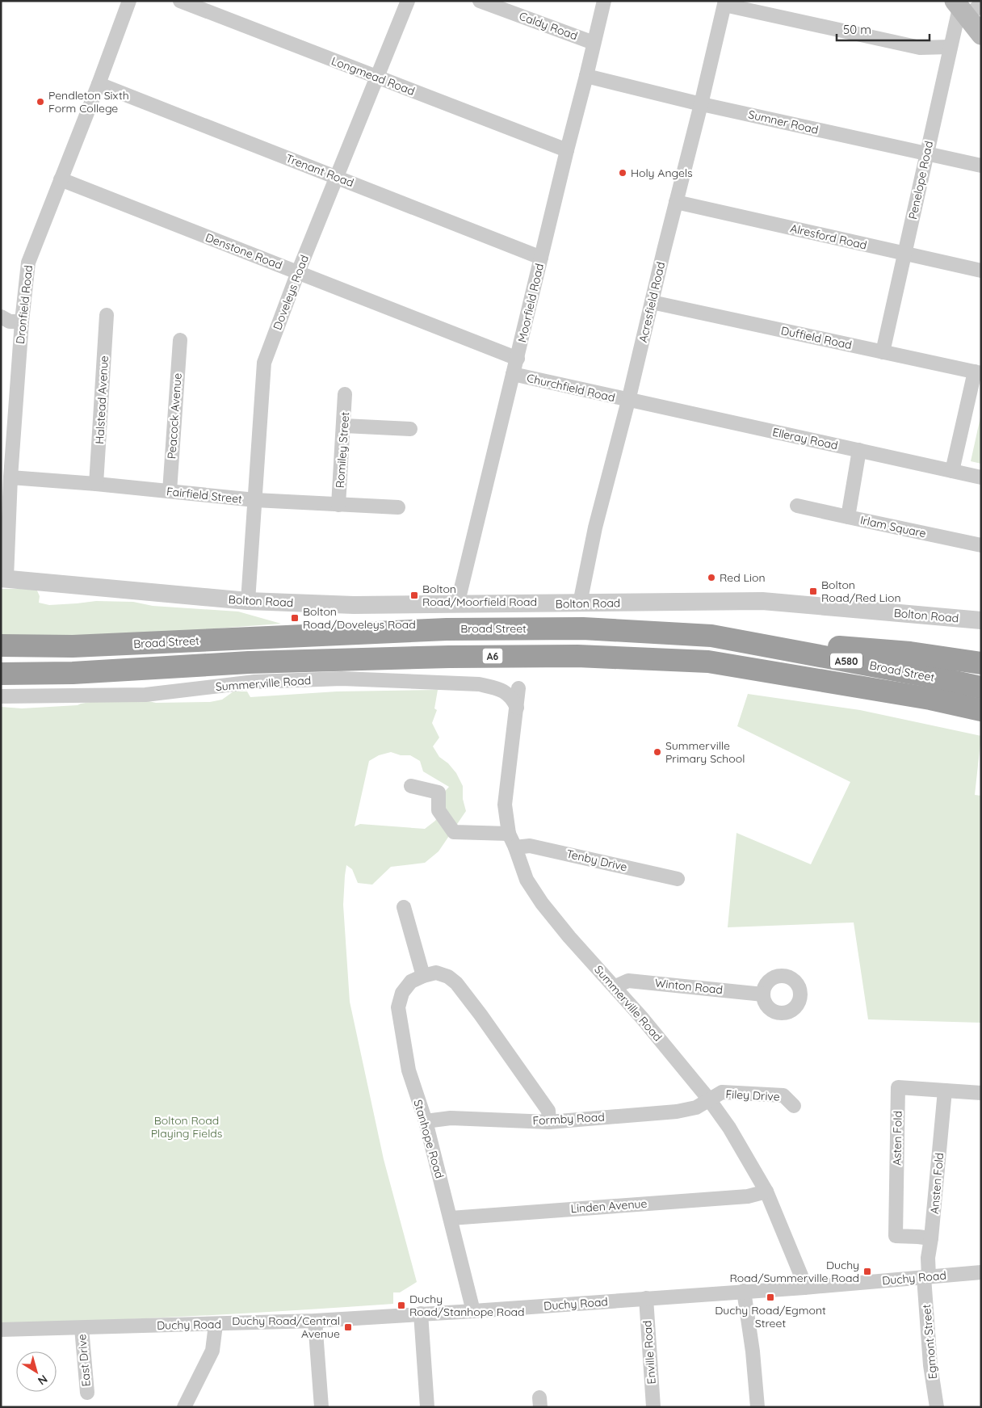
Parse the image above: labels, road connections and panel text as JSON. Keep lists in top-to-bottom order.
{
  "streets": {
    "highway": ["Broad Street", "A6", "A580"],
    "street": [
      "Caldy Road",
      "Longmead Road",
      "Sumner Road",
      "Trenant Road",
      "Penelope Road",
      "Alresford Road",
      "Denstone Road",
      "Doveleys Road",
      "Acresfield Road",
      "Moorfield Road",
      "Dronfield Road",
      "Duffield Road",
      "Churchfield Road",
      "Halstead Avenue",
      "Peacock Avenue",
      "Elleray Road",
      "Romiley Street",
      "Fairfield Street",
      "Irlam Square",
      "Bolton Road",
      "Summerville Road",
      "Tenby Drive",
      "Winton Road",
      "Filey Drive",
      "Formby Road",
      "Asten Fold",
      "Stanhope Road",
      "Ansten Fold",
      "Linden Avenue",
      "Duchy Road",
      "Egmont Street",
      "Enville Road",
      "East Drive"
    ]
  },
  "crossings": [
    ["Caldy Road", "Moorfield Road"],
    ["Longmead Road", "Doveleys Road"],
    ["Longmead Road", "Moorfield Road"],
    ["Sumner Road", "Penelope Road"],
    ["Sumner Road", "Acresfield Road"],
    ["Sumner Road", "Moorfield Road"],
    ["Trenant Road", "Doveleys Road"],
    ["Trenant Road", "Moorfield Road"],
    ["Trenant Road", "Dronfield Road"],
    ["Penelope Road", "Alresford Road"],
    ["Penelope Road", "Duffield Road"],
    ["Alresford Road", "Acresfield Road"],
    ["Denstone Road", "Doveleys Road"],
    ["Denstone Road", "Moorfield Road"],
    ["Denstone Road", "Dronfield Road"],
    ["Doveleys Road", "Fairfield Street"],
    ["Doveleys Road", "Bolton Road"],
    ["Acresfield Road", "Duffield Road"],
    ["Acresfield Road", "Churchfield Road"],
    ["Acresfield Road", "Elleray Road"],
    ["Acresfield Road", "Bolton Road"],
    ["Moorfield Road", "Churchfield Road"],
    ["Moorfield Road", "Bolton Road"],
    ["Dronfield Road", "Fairfield Street"],
    ["Dronfield Road", "Bolton Road"],
    ["Churchfield Road", "Elleray Road"],
    ["Halstead Avenue", "Fairfield Street"],
    ["Peacock Avenue", "Fairfield Street"],
    ["Elleray Road", "Irlam Square"],
    ["Romiley Street", "Fairfield Street"],
    ["Summerville Road", "Tenby Drive"],
    ["Summerville Road", "Winton Road"],
    ["Summerville Road", "Filey Drive"],
    ["Summerville Road", "Formby Road"],
    ["Summerville Road", "Linden Avenue"],
    ["Summerville Road", "Duchy Road"],
    ["Filey Drive", "Formby Road"],
    ["Formby Road", "Stanhope Road"],
    ["Asten Fold", "Ansten Fold"],
    ["Stanhope Road", "Linden Avenue"],
    ["Stanhope Road", "Duchy Road"],
    ["Ansten Fold", "Duchy Road"],
    ["Ansten Fold", "Egmont Street"],
    ["Duchy Road", "Egmont Street"],
    ["Duchy Road", "Enville Road"],
    ["Duchy Road", "East Drive"]
  ],
  "parks": ["Bolton Road Playing Fields"],
  "places": {
    "other": [
      "Pendleton Sixth Form College",
      "Holy Angels",
      "Red Lion",
      "Summerville Primary School"
    ],
    "transit": [
      "Bolton Road/Red Lion",
      "Bolton Road/Moorfield Road",
      "Bolton Road/Doveleys Road",
      "Duchy Road/Summerville Road",
      "Duchy Road/Egmont Street",
      "Duchy Road/Stanhope Road",
      "Duchy Road/Central Avenue"
    ]
  },
  "scale_bar": "50 m",
  "north": "bottom right"
}
